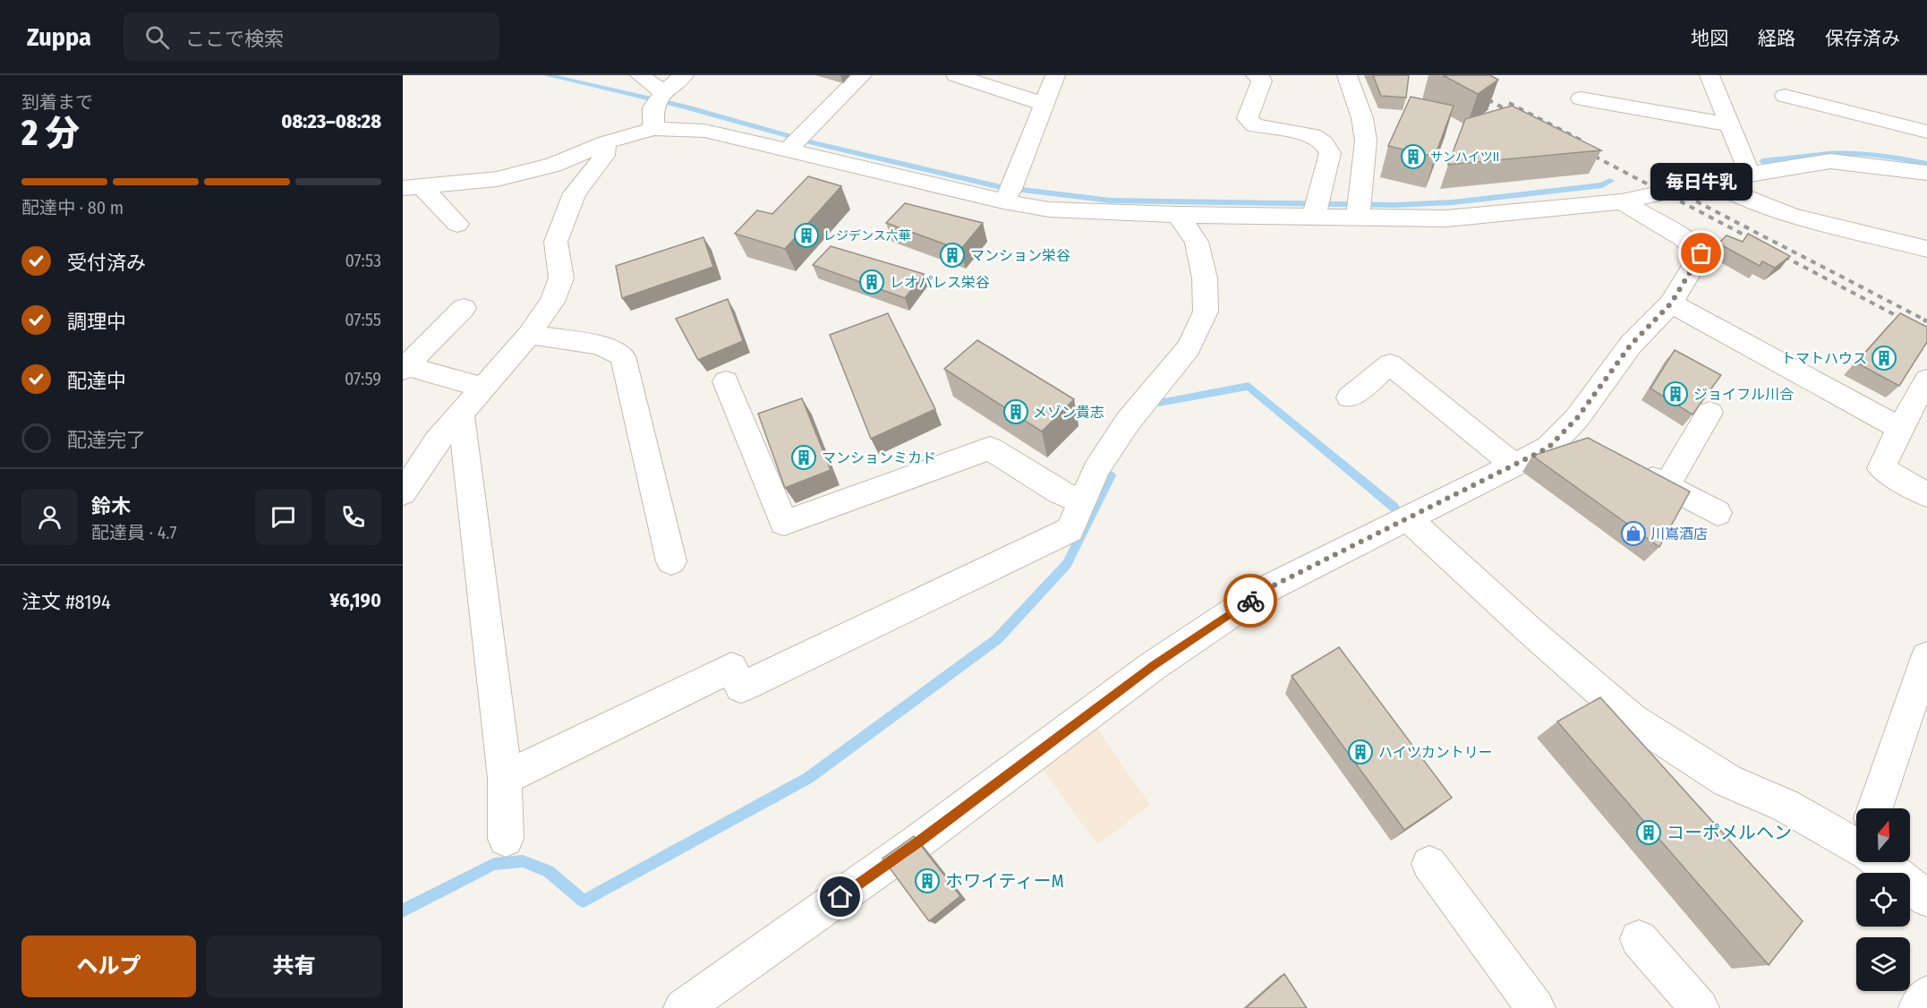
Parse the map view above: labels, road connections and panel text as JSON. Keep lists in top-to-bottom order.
{
  "places": {
    "building": [
      "サンハイツII",
      "レジデンス六華",
      "マンション栄谷",
      "レオパレス栄谷",
      "トマトハウス",
      "ジョイフル川合",
      "メゾン貴志",
      "マンションミカド",
      "ハイツカントリー",
      "コーポメルヘン",
      "ホワイティーM"
    ],
    "other": ["毎日牛乳"],
    "shop": ["川嶌酒店"]
  },
  "north": "top",
  "page": {
    "header": "Zuppa",
    "search": "ここで検索",
    "nav": ["地図", "経路", "保存済み"],
    "heading": ["2 分", "到着まで", "08:23–08:28"],
    "panel": [
      "鈴木",
      "配達員 · 4.7",
      "注文 #8194",
      "¥6,190"
    ],
    "bubble": "毎日牛乳",
    "bar": "配達中 · 80 m",
    "list": [
      ["受付済み", "07:53"],
      ["調理中", "07:55"],
      ["配達中", "07:59"],
      "配達完了"
    ],
    "buttons": ["ヘルプ", "共有"]
  }
}
